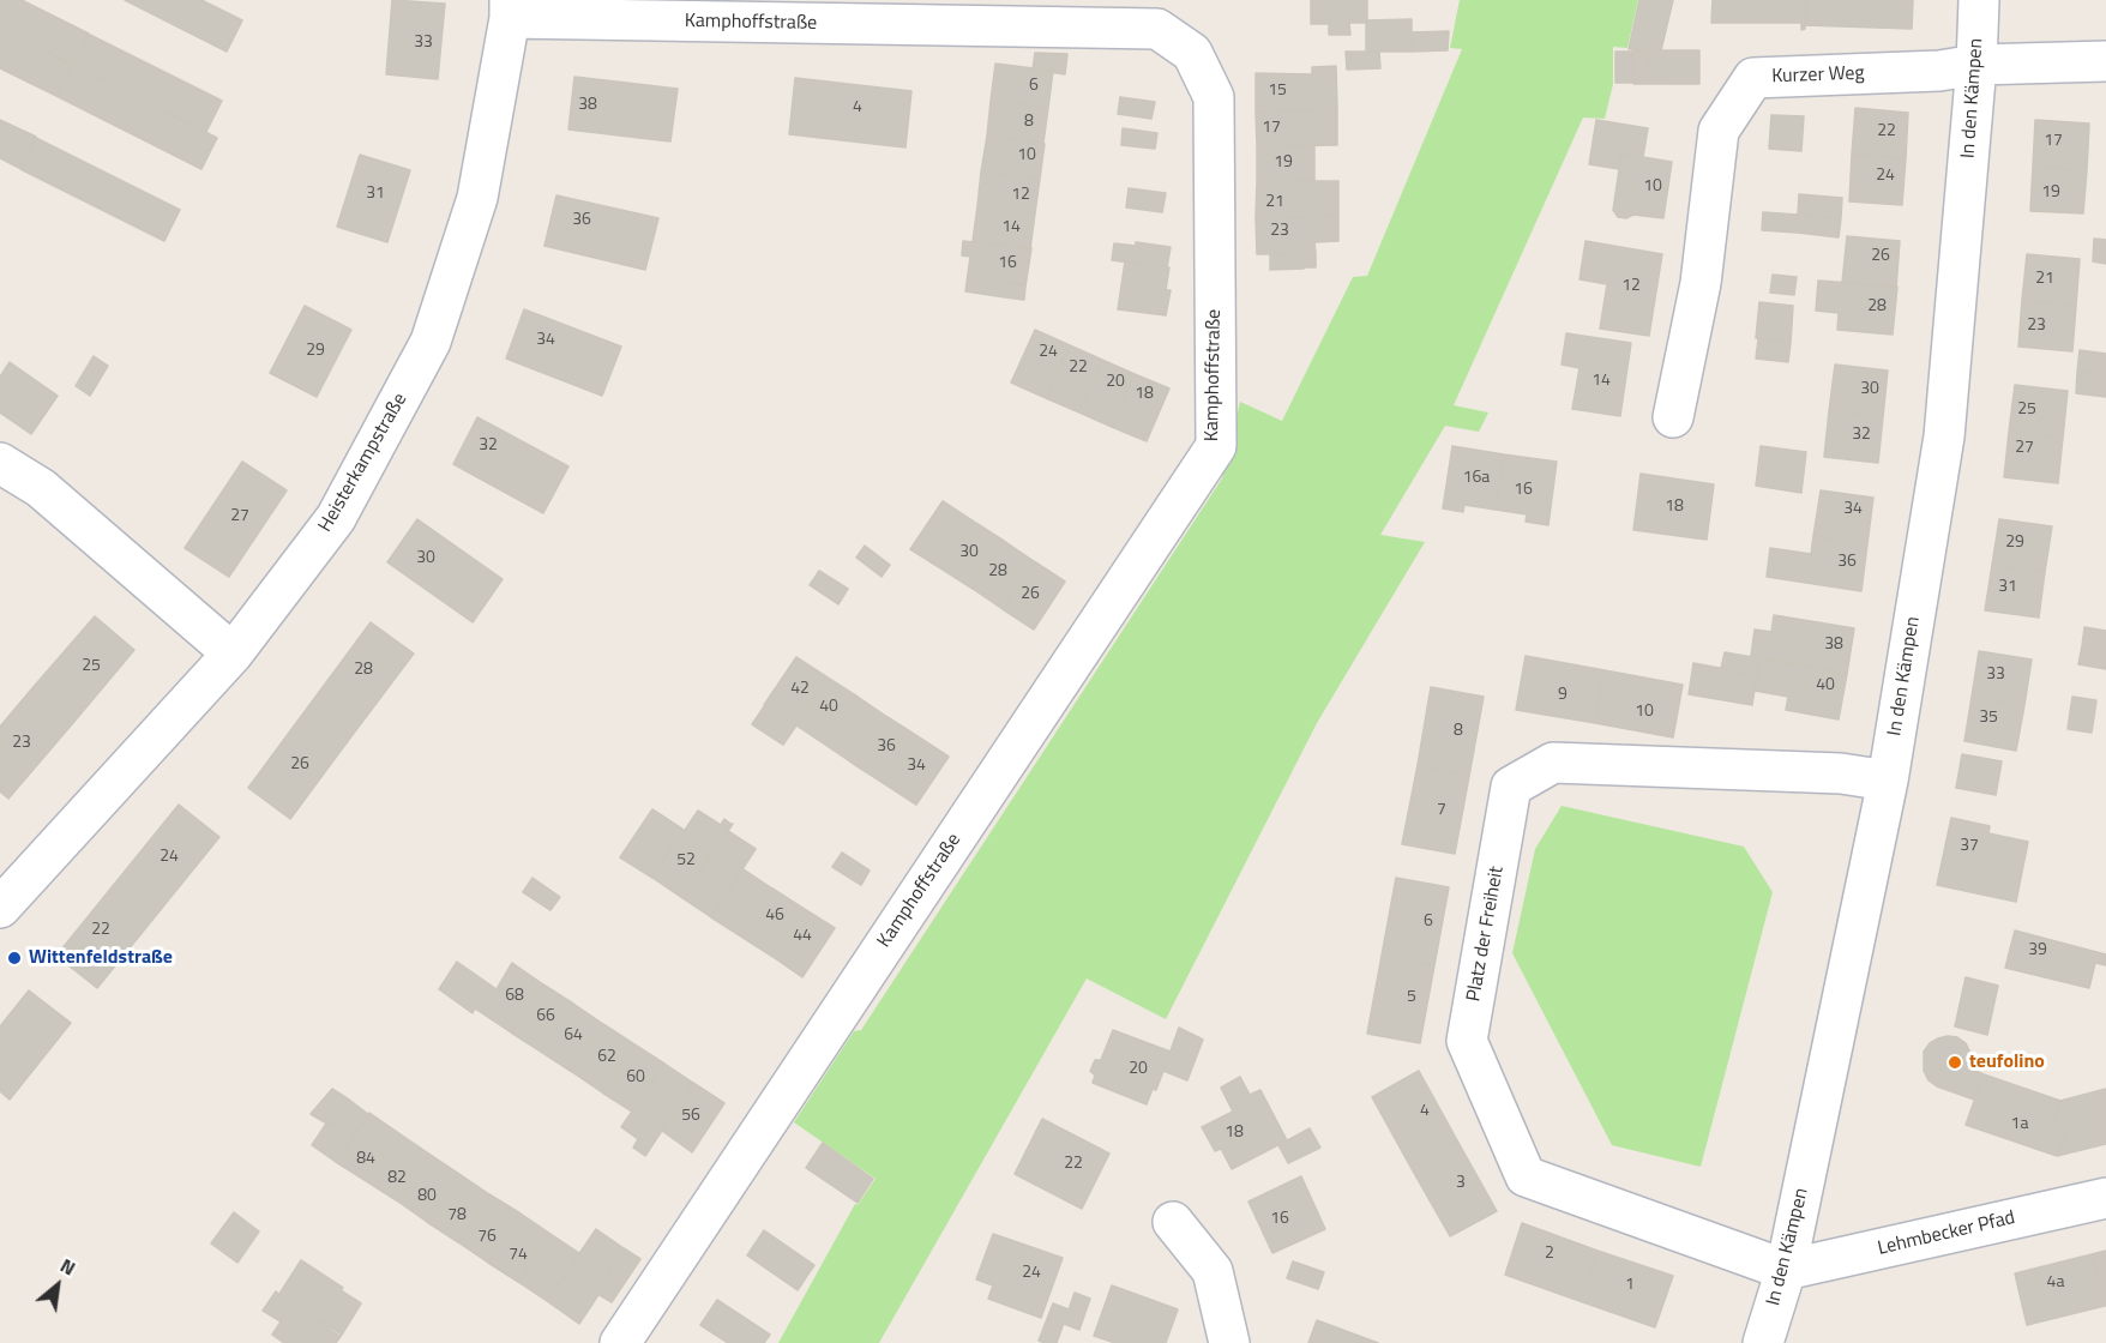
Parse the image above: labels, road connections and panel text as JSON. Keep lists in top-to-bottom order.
{
  "streets": {
    "street": [
      "Kamphoffstraße",
      "Kurzer Weg",
      "In den Kämpen",
      "Heisterkampstraße",
      "Platz der Freiheit",
      "Lehmbecker Pfad"
    ]
  },
  "crossings": [
    ["Kamphoffstraße", "Heisterkampstraße"],
    ["Kurzer Weg", "In den Kämpen"],
    ["In den Kämpen", "Platz der Freiheit"],
    ["In den Kämpen", "Lehmbecker Pfad"],
    ["Platz der Freiheit", "Lehmbecker Pfad"]
  ],
  "places": ["Wittenfeldstraße", "teufolino"],
  "house_numbers": [
    "33",
    "6",
    "15",
    "38",
    "4",
    "8",
    "17",
    "22",
    "17",
    "10",
    "19",
    "24",
    "10",
    "19",
    "31",
    "12",
    "21",
    "36",
    "14",
    "23",
    "26",
    "16",
    "21",
    "12",
    "28",
    "23",
    "34",
    "29",
    "24",
    "22",
    "14",
    "20",
    "30",
    "18",
    "25",
    "32",
    "32",
    "27",
    "16a",
    "16",
    "18",
    "34",
    "27",
    "29",
    "30",
    "30",
    "36",
    "28",
    "31",
    "26",
    "38",
    "25",
    "28",
    "33",
    "40",
    "42",
    "9",
    "40",
    "10",
    "35",
    "8",
    "23",
    "36",
    "26",
    "34",
    "7",
    "37",
    "24",
    "52",
    "46",
    "6",
    "22",
    "44",
    "39",
    "68",
    "5",
    "66",
    "64",
    "62",
    "20",
    "60",
    "4",
    "56",
    "1a",
    "18",
    "84",
    "22",
    "82",
    "3",
    "80",
    "78",
    "16",
    "76",
    "2",
    "74",
    "24",
    "4a",
    "1"
  ],
  "north": "top right"
}
